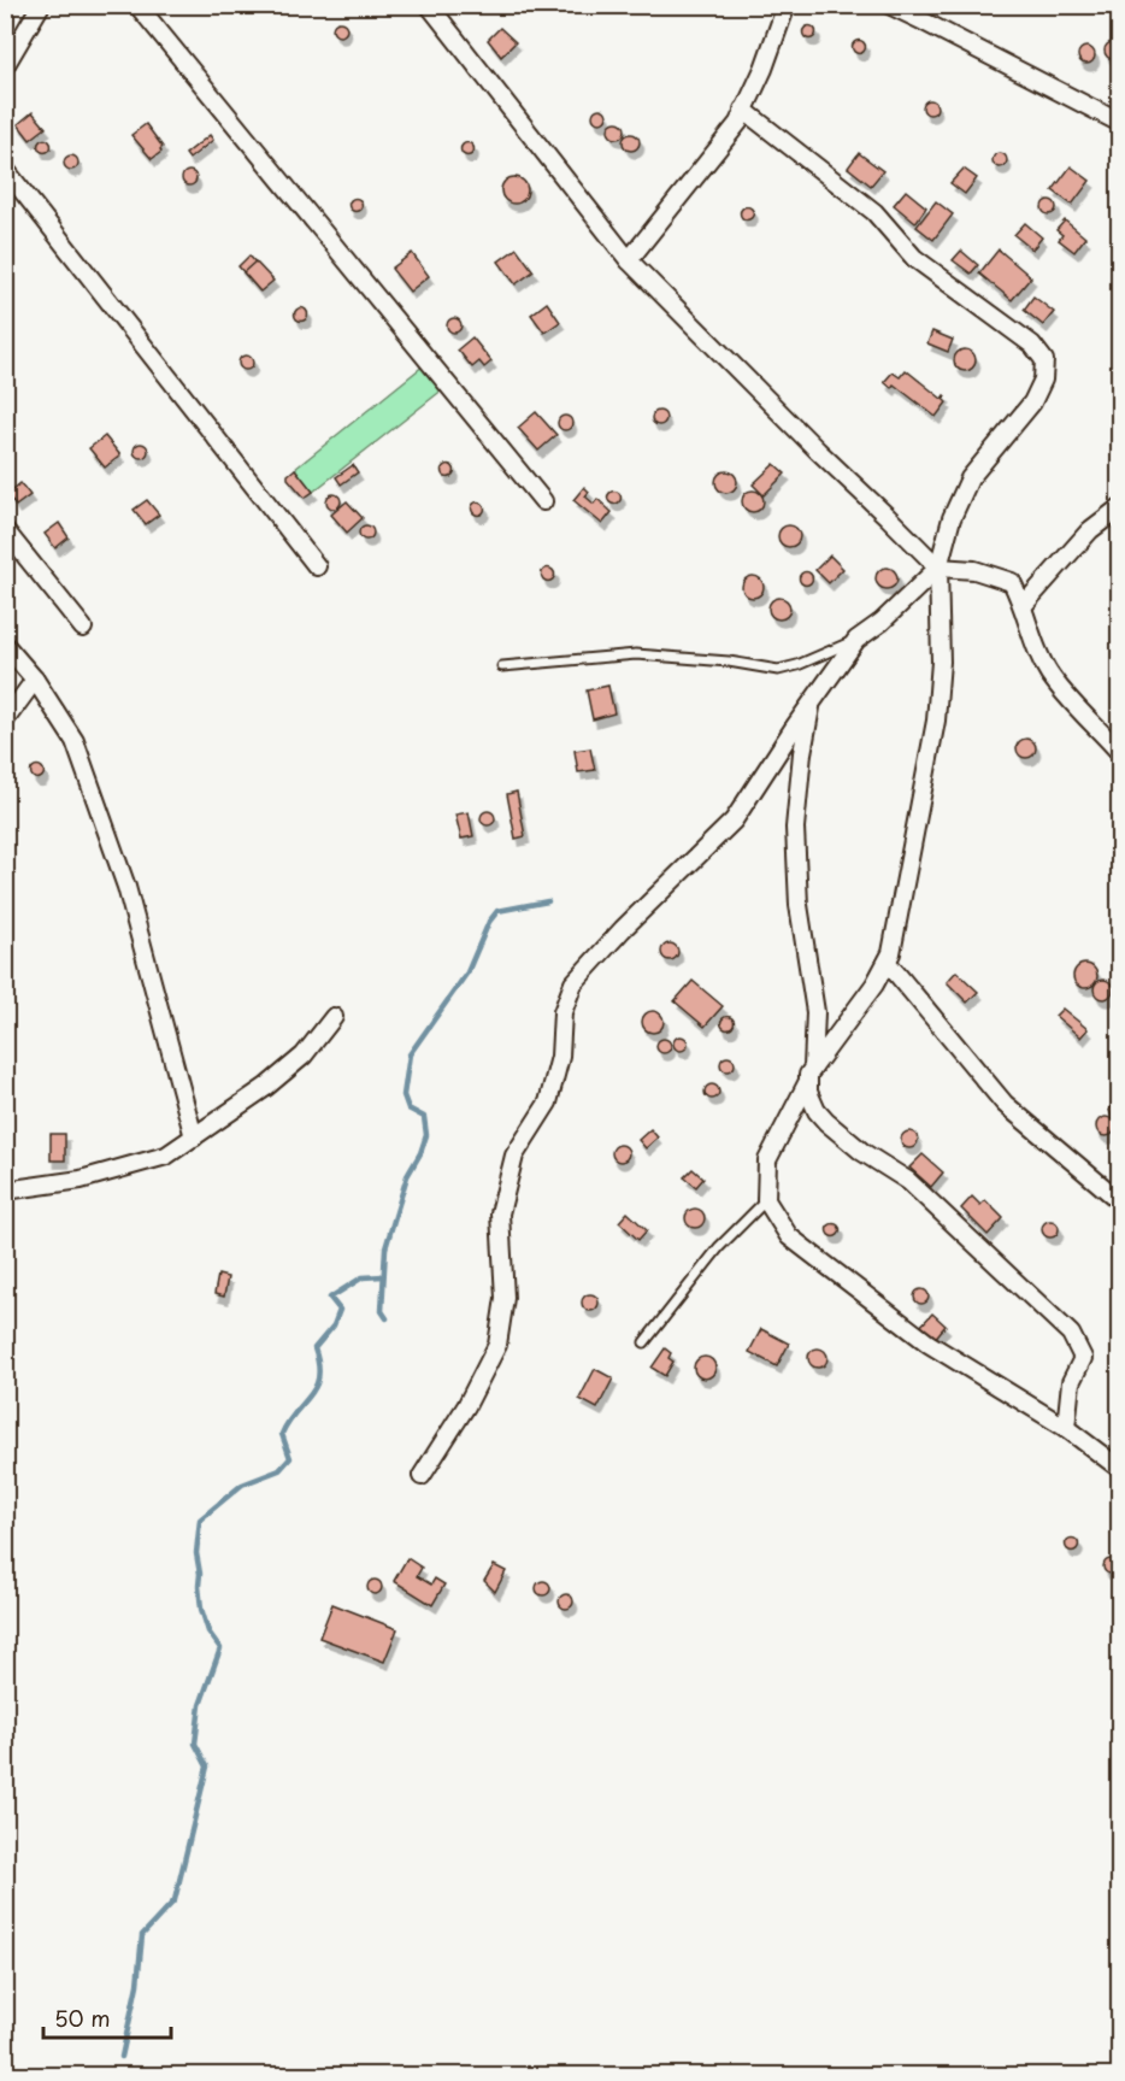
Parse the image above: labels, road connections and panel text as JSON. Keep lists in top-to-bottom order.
{
  "scale_bar": "50 m"
}
